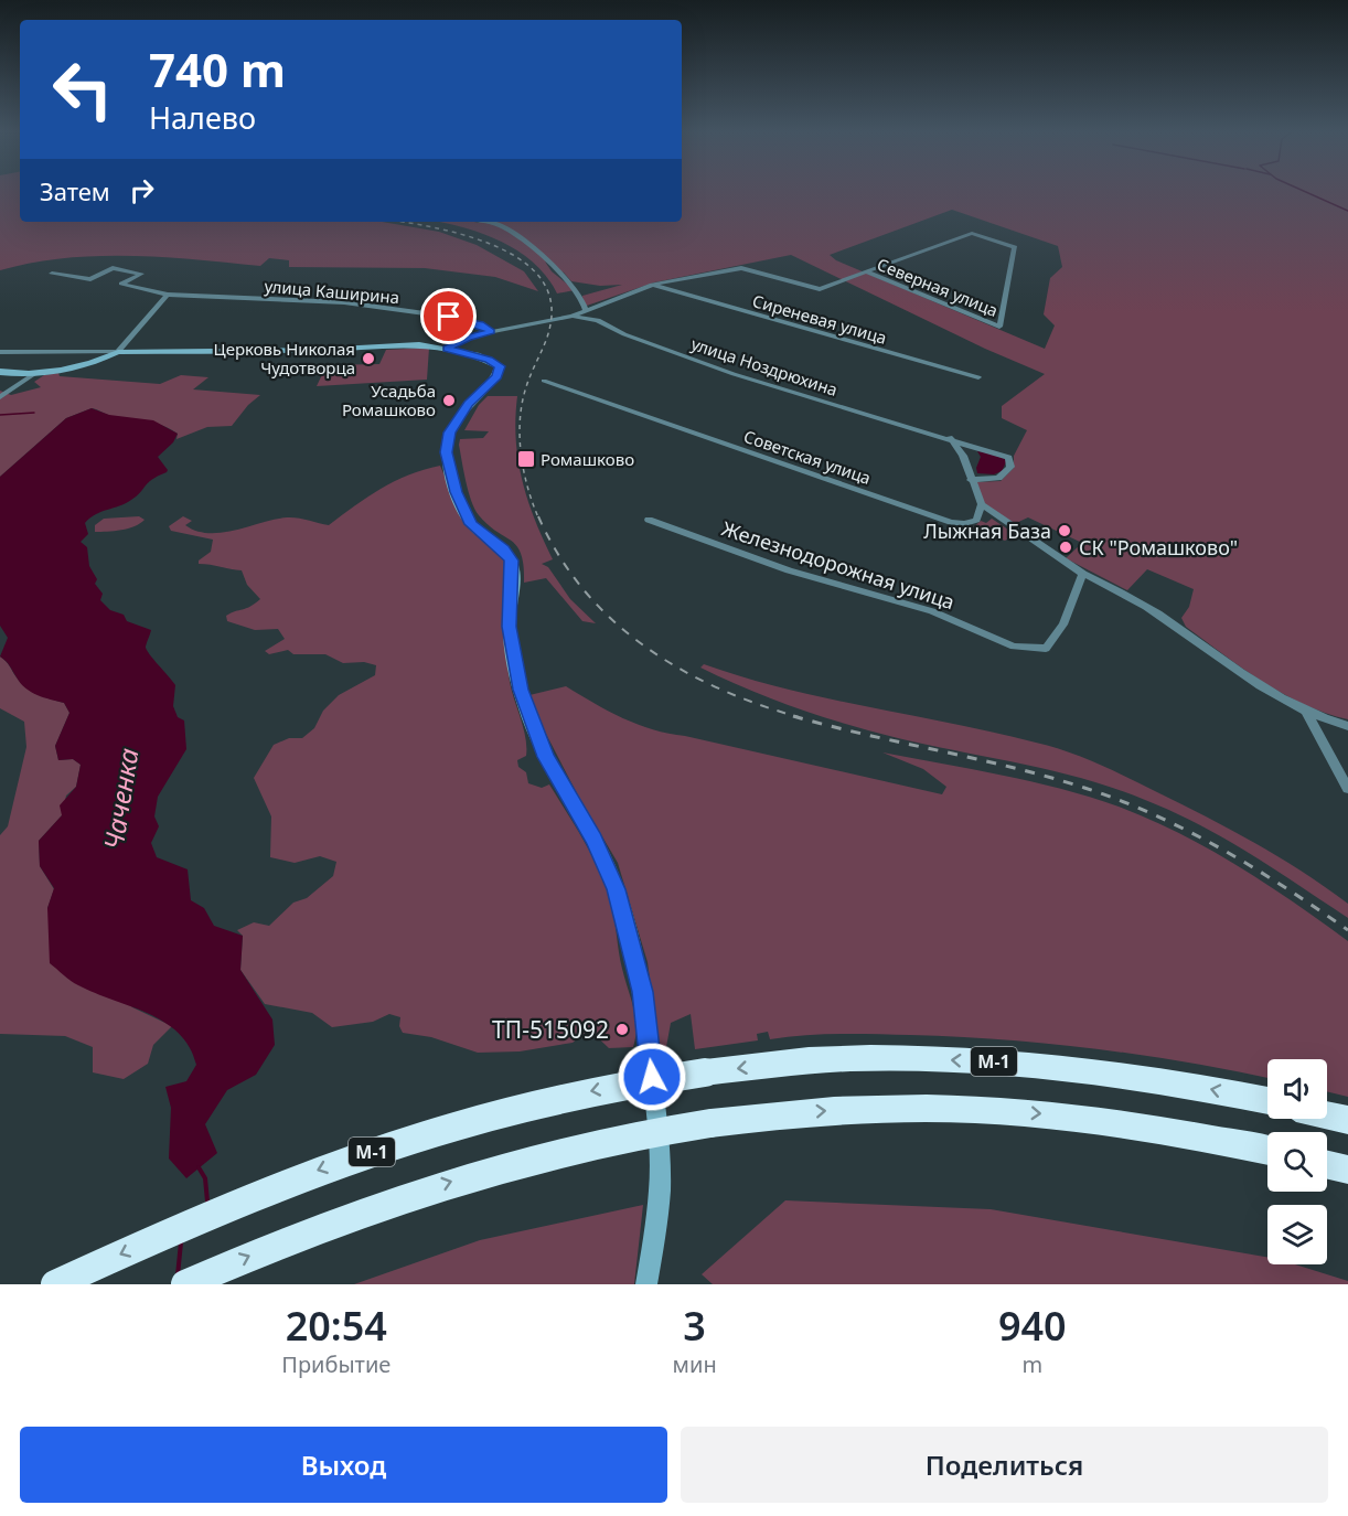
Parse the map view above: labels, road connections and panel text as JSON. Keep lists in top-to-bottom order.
{
  "streets": {
    "highway": ["М-1"],
    "street": [
      "Северная улица",
      "улица Каширина",
      "Сиреневая улица",
      "улица Ноздрюхина",
      "Советская улица",
      "Железнодорожная улица"
    ]
  },
  "water": ["Чаченка"],
  "places": {
    "other": [
      "Церковь Николая Чудотворца",
      "Усадьба Ромашково",
      "Лыжная База",
      "СК \"Ромашково\"",
      "ТП-515092"
    ],
    "transit": ["Ромашково"]
  },
  "page": {
    "turn": ["740 m", "Налево"],
    "then": "Затем",
    "eta": [
      "20:54",
      "Прибытие",
      "3",
      "мин",
      "940",
      "m"
    ],
    "buttons": ["Выход", "Поделиться"]
  }
}
